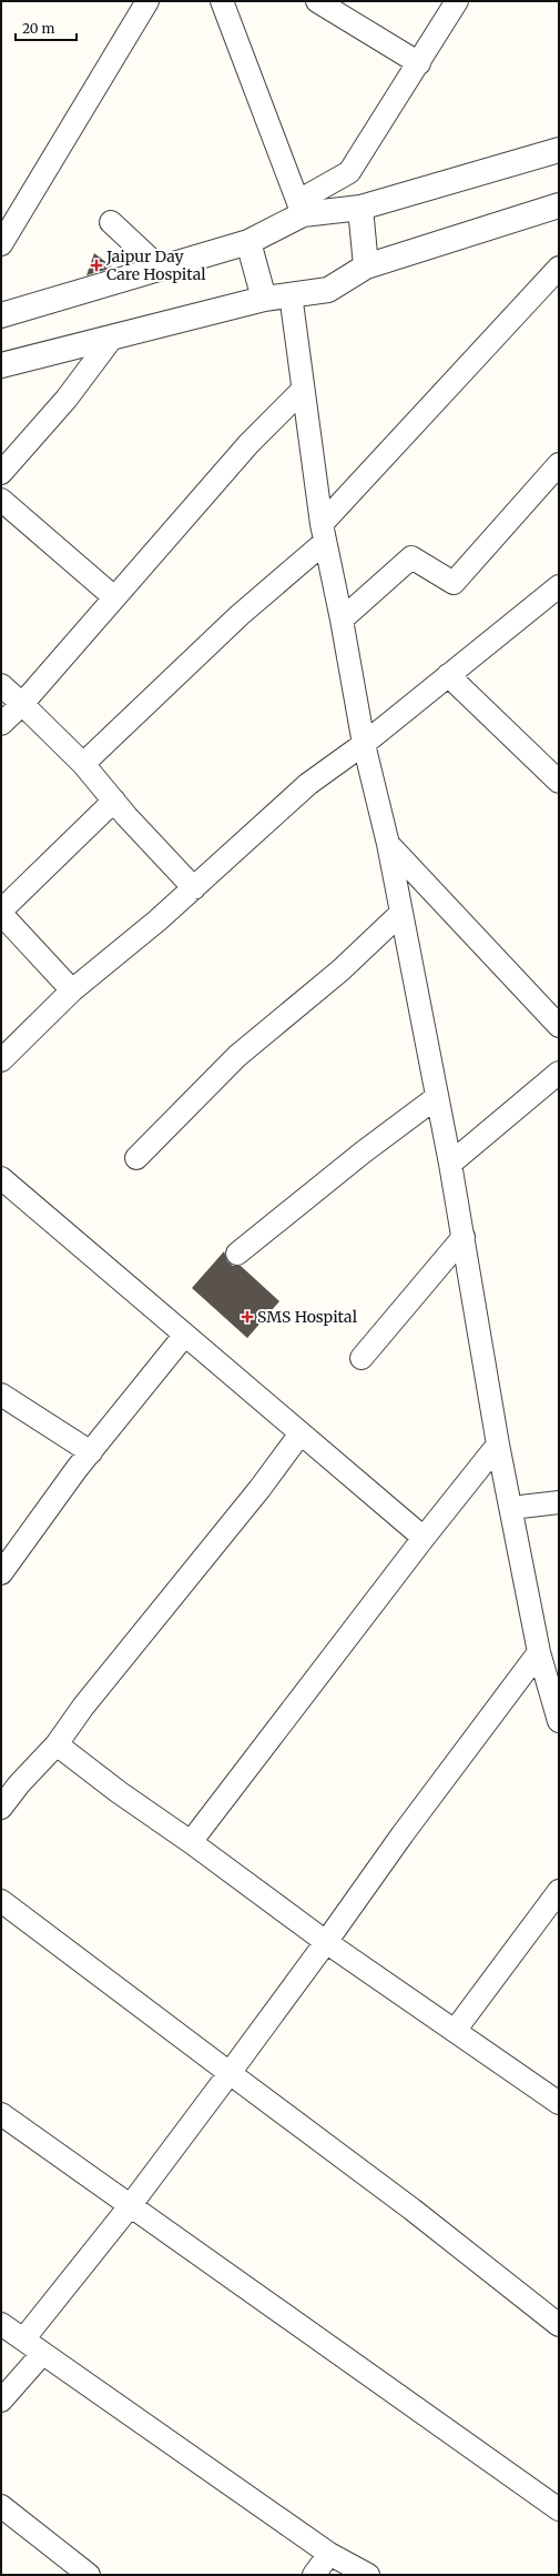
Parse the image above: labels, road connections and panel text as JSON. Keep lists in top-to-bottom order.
{
  "places": {
    "health": ["Jaipur Day Care Hospital", "SMS Hospital"]
  },
  "scale_bar": "20 m"
}
